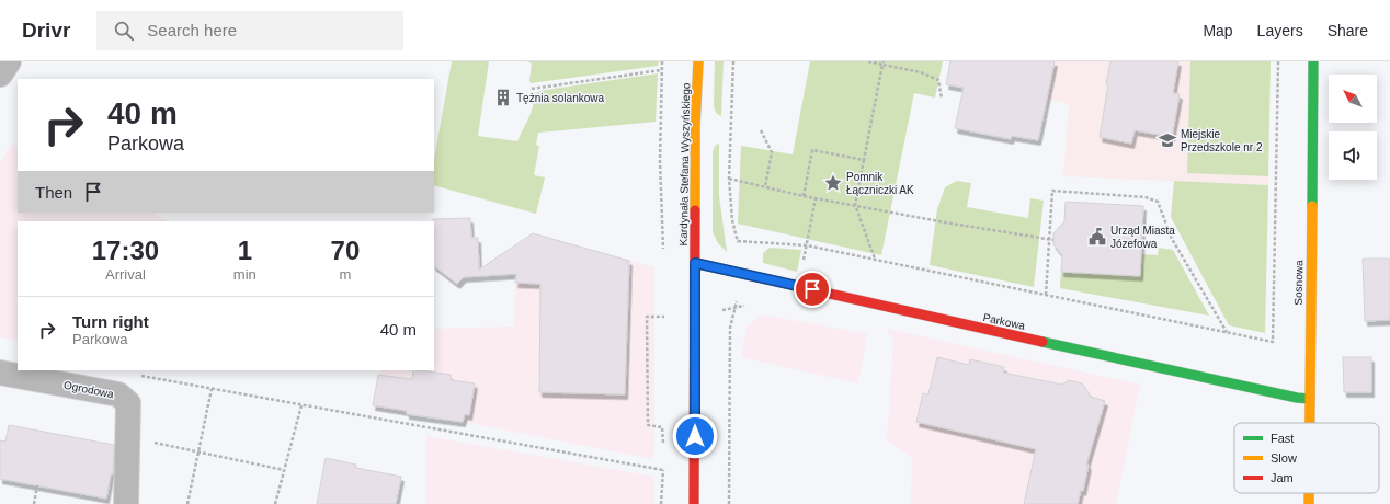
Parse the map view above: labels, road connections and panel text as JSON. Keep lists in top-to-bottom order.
{
  "streets": {
    "street": [
      "Kardynała Stefana Wyszyńskiego",
      "Sosnowa",
      "Parkowa",
      "Ogrodowa"
    ]
  },
  "crossings": [
    ["Kardynała Stefana Wyszyńskiego", "Parkowa"],
    ["Sosnowa", "Parkowa"]
  ],
  "places": {
    "building": ["Tężnia solankowa"],
    "school or university": ["Miejskie Przedszkole nr 2"],
    "place": ["Pomnik Łączniczki AK"],
    "public building": ["Urząd Miasta Józefowa"]
  },
  "legend": ["Fast", "Slow", "Jam"],
  "north": "top left",
  "page": {
    "header": "Drivr",
    "search": "Search here",
    "nav": ["Map", "Layers", "Share"],
    "turn": ["40 m", "Parkowa"],
    "then": "Then",
    "eta": [
      "17:30",
      "Arrival",
      "1",
      "min",
      "70",
      "m"
    ],
    "list": [
      {
        "name": "Turn right",
        "note": "Parkowa",
        "value": "40 m"
      }
    ]
  }
}
